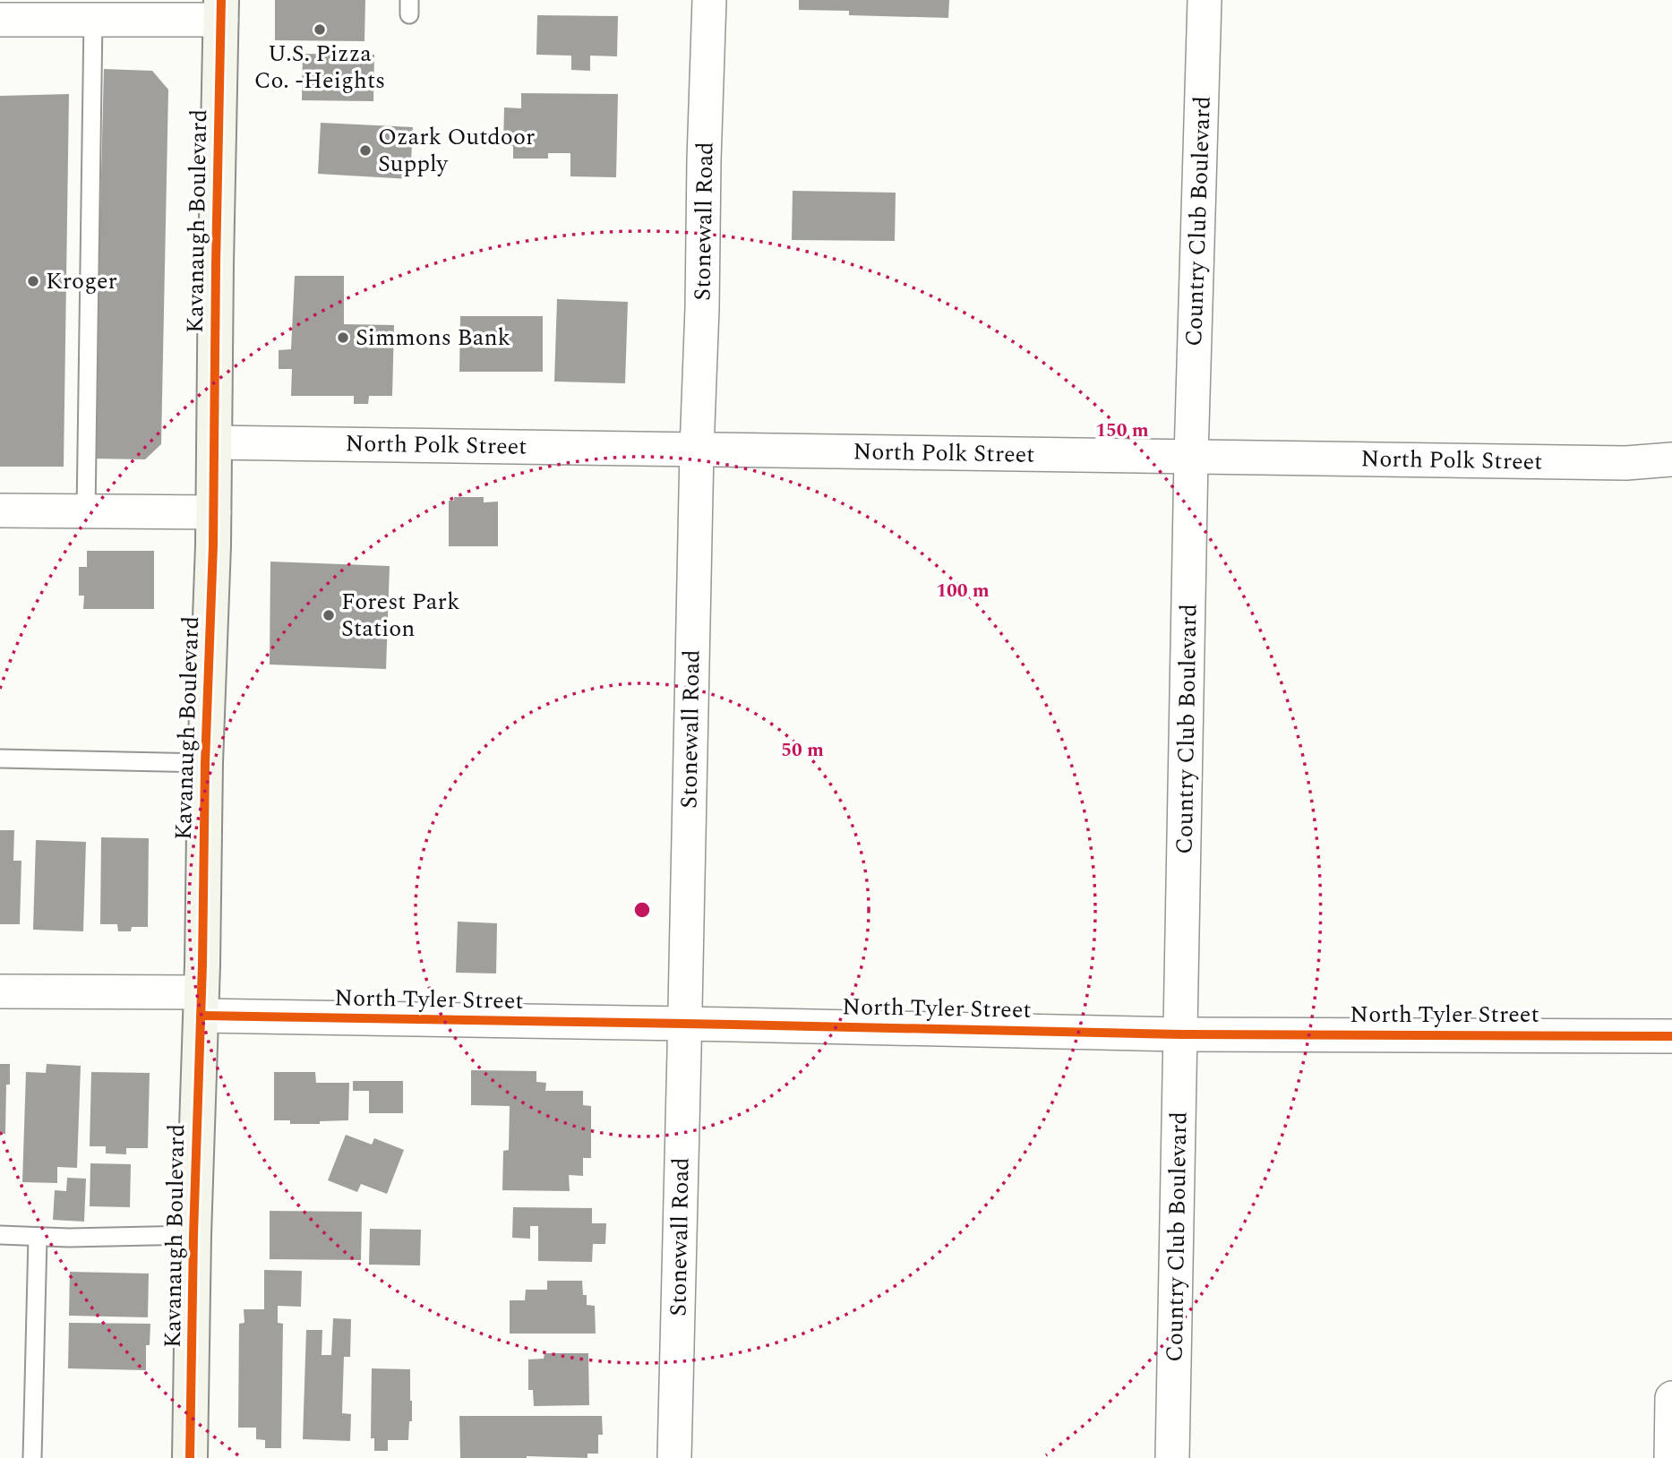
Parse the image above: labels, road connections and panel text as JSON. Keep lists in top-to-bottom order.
{
  "streets": {
    "street": [
      "Kavanaugh Boulevard",
      "Stonewall Road",
      "Country Club Boulevard",
      "North Polk Street",
      "North Tyler Street"
    ]
  },
  "crossings": [
    ["Kavanaugh Boulevard", "North Polk Street"],
    ["Kavanaugh Boulevard", "North Tyler Street"],
    ["Stonewall Road", "North Polk Street"],
    ["Stonewall Road", "North Tyler Street"],
    ["Country Club Boulevard", "North Polk Street"],
    ["Country Club Boulevard", "North Tyler Street"]
  ],
  "places": [
    "U.S. Pizza Co. -Heights",
    "Ozark Outdoor Supply",
    "Kroger",
    "Simmons Bank",
    "Forest Park Station"
  ],
  "rings": ["150 m", "100 m", "50 m"]
}
